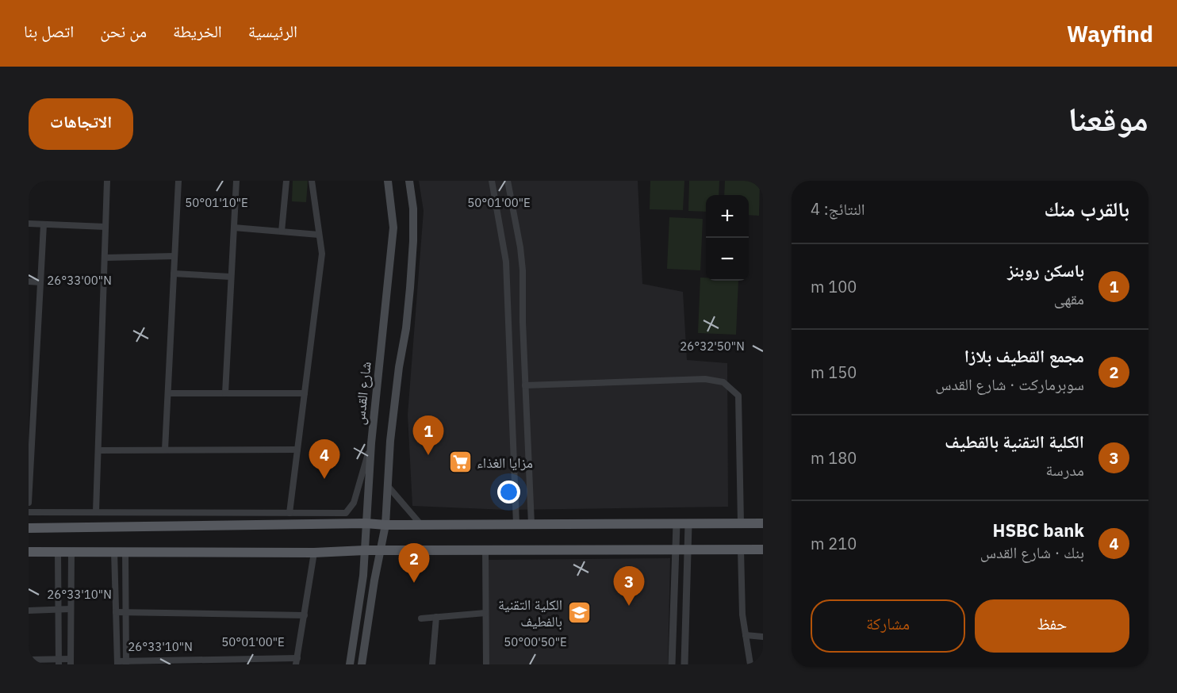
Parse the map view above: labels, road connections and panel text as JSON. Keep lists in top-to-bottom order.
{
  "streets": {
    "main road": ["شارع القدس"]
  },
  "places": {
    "supermarket": ["مزايا الغذاء"],
    "school or university": ["الكلية التقنية بالفطيف"]
  },
  "page": {
    "header": "Wayfind",
    "nav": [
      "الرئيسية",
      "الخريطة",
      "من نحن",
      "اتصل بنا"
    ],
    "title": "موقعنا",
    "buttons": [
      "الاتجاهات",
      ["حفظ", "مشاركة"]
    ],
    "heading": ["بالقرب منك", "النتائج: 4"],
    "map_buttons": ["+", "−"],
    "list": [
      {
        "mark": "1",
        "name": "باسكن روبنز",
        "note": "مقهى",
        "value": "100 m"
      },
      {
        "mark": "2",
        "name": "مجمع القطيف بلازا",
        "note": "سوبرماركت · شارع القدس",
        "value": "150 m"
      },
      {
        "mark": "3",
        "name": "الكلية التقنية بالقطيف",
        "note": "مدرسة",
        "value": "180 m"
      },
      {
        "mark": "4",
        "name": "HSBC bank",
        "note": "بنك · شارع القدس",
        "value": "210 m"
      }
    ],
    "pins": [
      "1",
      "4",
      "2",
      "3"
    ]
  },
  "coordinates": [
    "50°01'10\"E",
    "50°01'00\"E",
    "26°33'00\"N",
    "26°32'50\"N",
    "26°33'10\"N",
    "50°00'50\"E"
  ]
}
